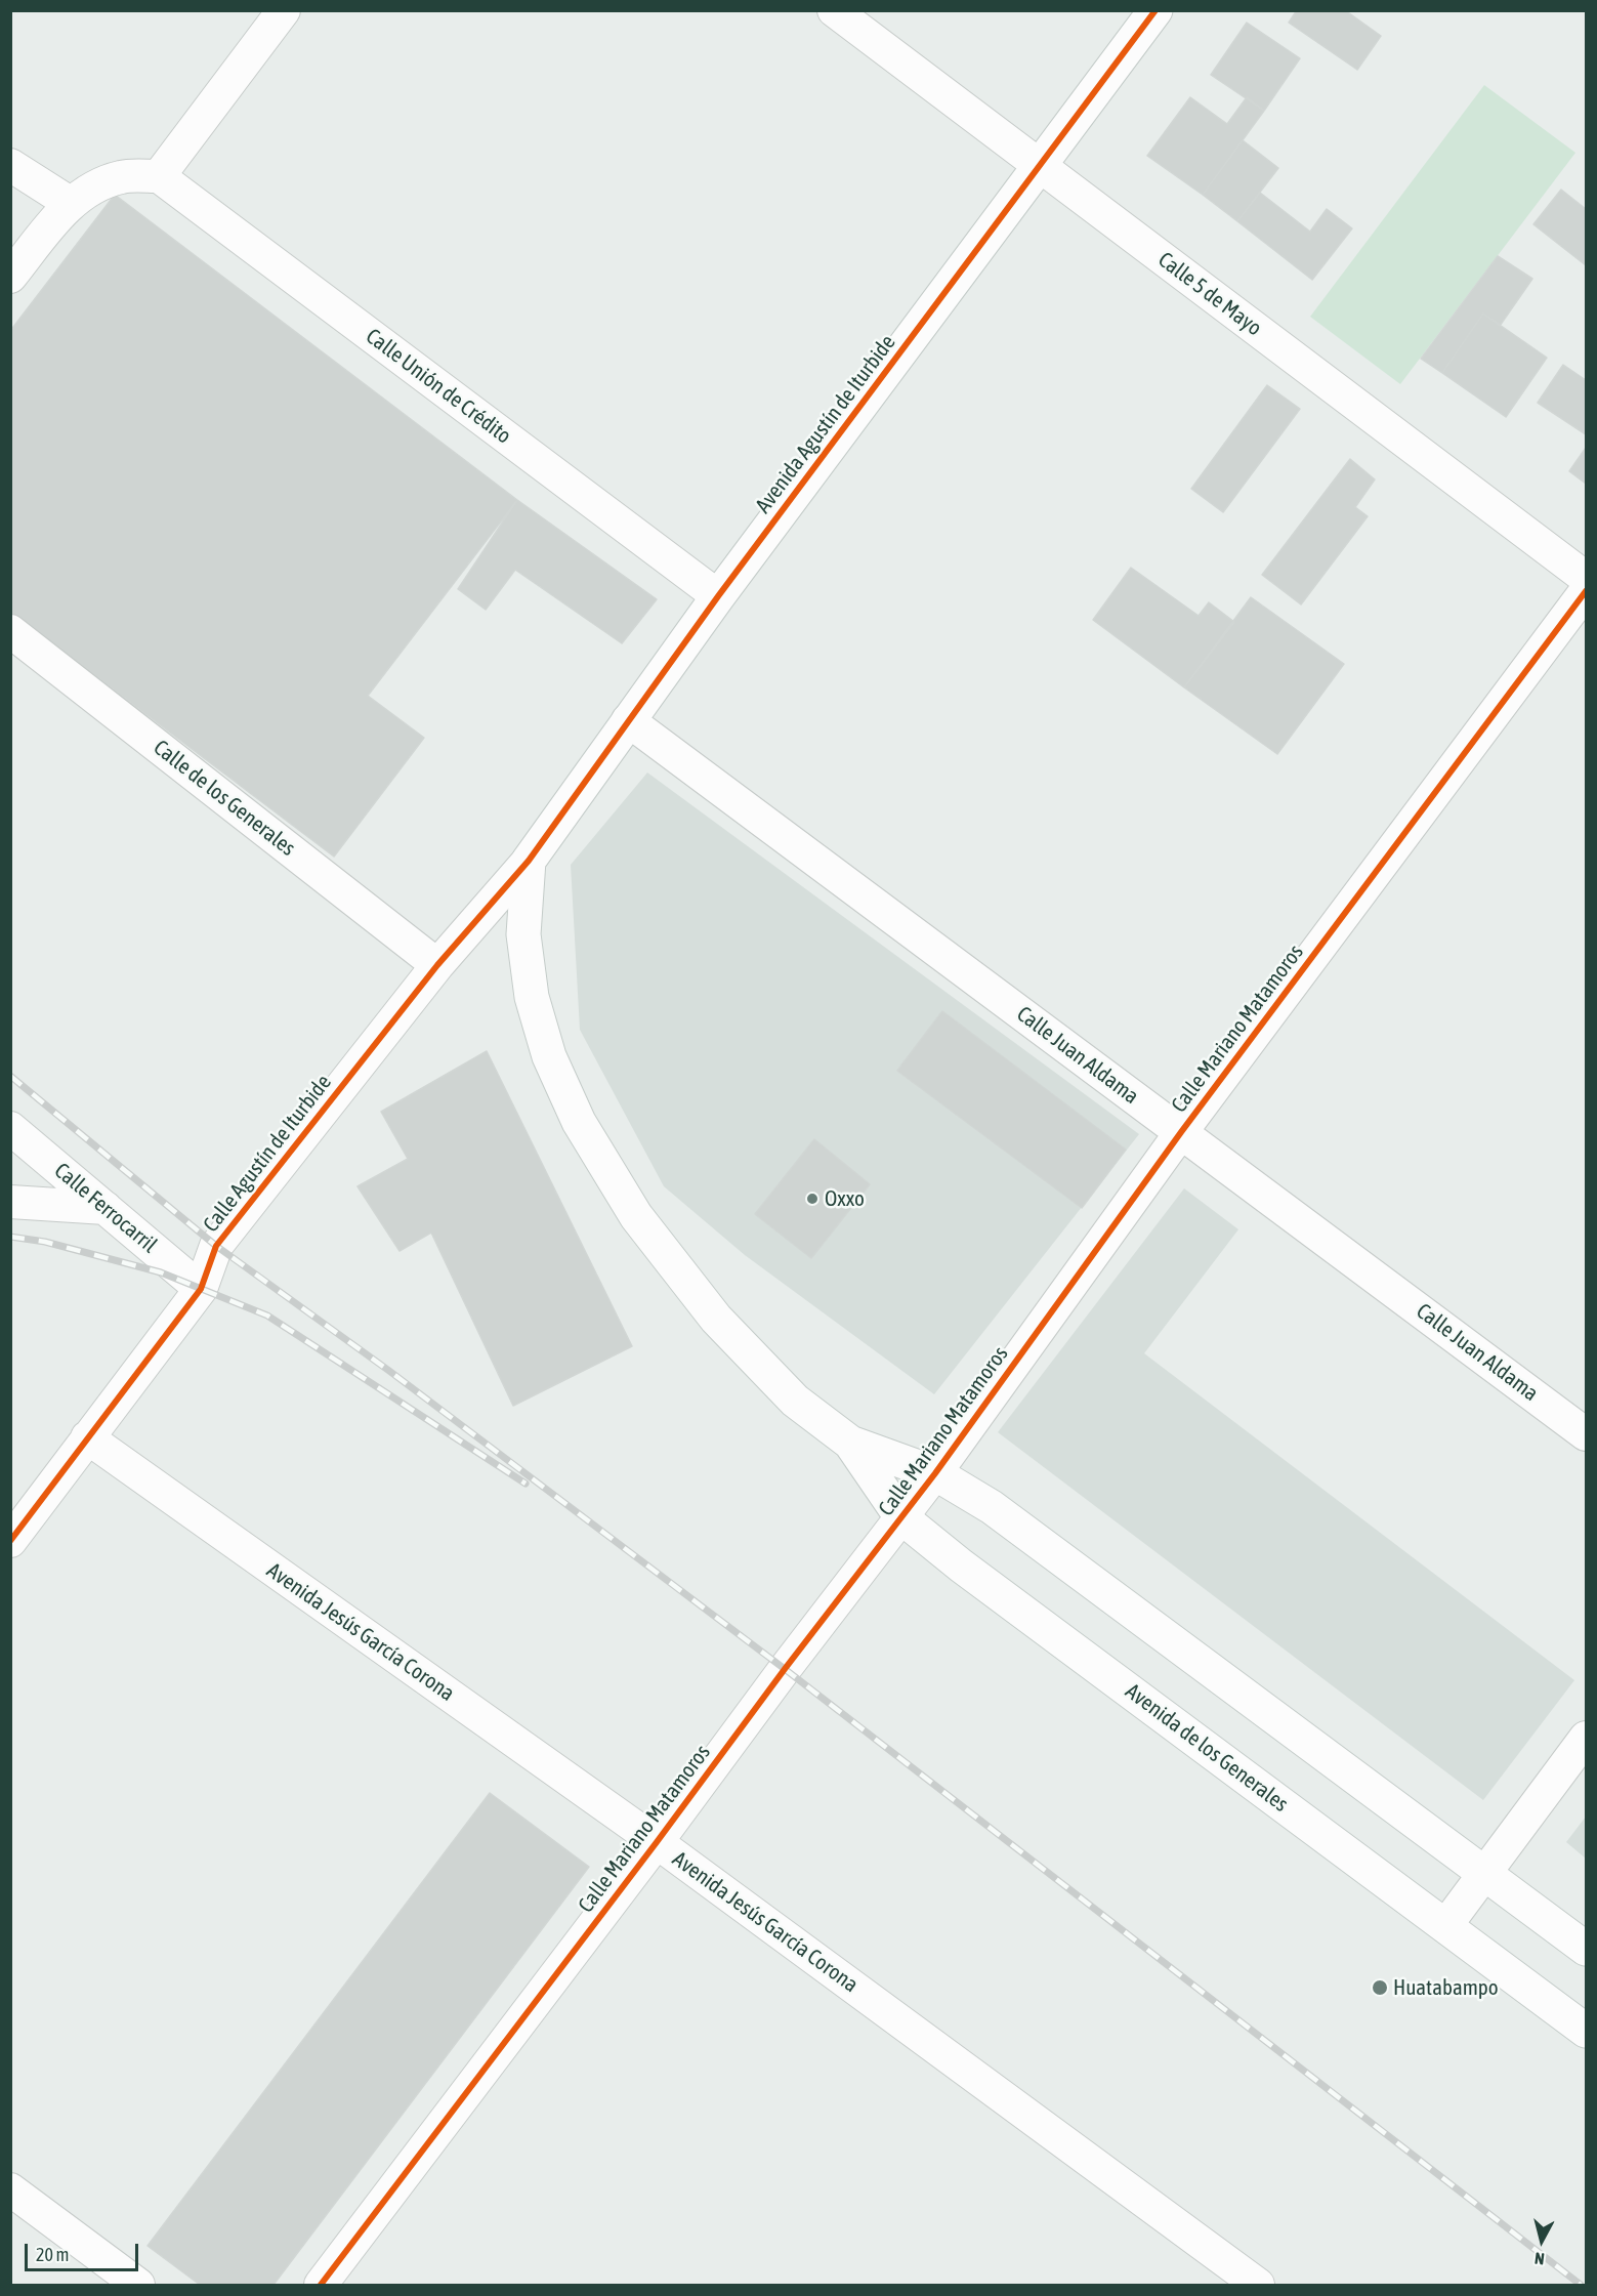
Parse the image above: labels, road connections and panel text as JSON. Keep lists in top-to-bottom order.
{
  "streets": {
    "street": [
      "Calle 5 de Mayo",
      "Calle Unión de Crédito",
      "Avenida Agustín de Iturbide",
      "Calle de los Generales",
      "Calle Mariano Matamoros",
      "Calle Juan Aldama",
      "Calle Agustín de Iturbide",
      "Calle Ferrocarril",
      "Avenida Jesús García Corona",
      "Avenida de los Generales"
    ]
  },
  "crossings": [
    ["Calle 5 de Mayo", "Avenida Agustín de Iturbide"],
    ["Calle Unión de Crédito", "Avenida Agustín de Iturbide"],
    ["Avenida Agustín de Iturbide", "Calle Juan Aldama"],
    ["Avenida Agustín de Iturbide", "Calle Agustín de Iturbide"],
    ["Avenida Agustín de Iturbide", "Avenida de los Generales"],
    ["Calle de los Generales", "Calle Agustín de Iturbide"],
    ["Calle Mariano Matamoros", "Calle Juan Aldama"],
    ["Calle Mariano Matamoros", "Avenida Jesús García Corona"],
    ["Calle Mariano Matamoros", "Avenida de los Generales"],
    ["Calle Agustín de Iturbide", "Calle Ferrocarril"],
    ["Calle Agustín de Iturbide", "Avenida Jesús García Corona"],
    ["Calle Agustín de Iturbide", "Avenida de los Generales"]
  ],
  "places": ["Oxxo", "Huatabampo"],
  "scale_bar": "20 m",
  "north": "bottom"
}
